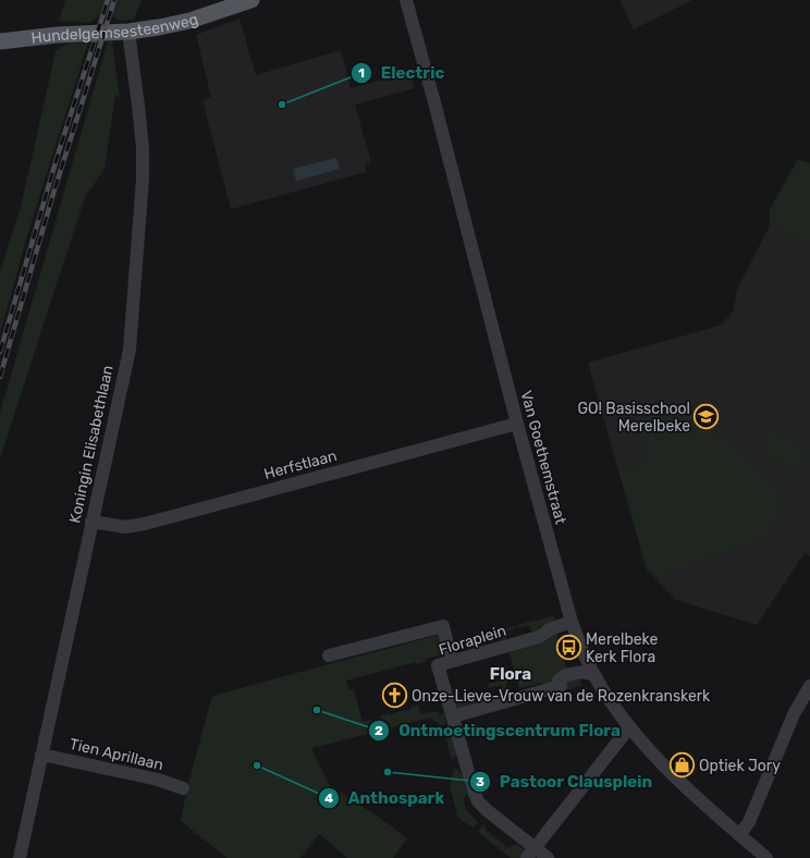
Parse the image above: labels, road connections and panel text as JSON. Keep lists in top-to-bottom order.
{
  "streets": {
    "main road": ["Hundelgemsesteenweg"],
    "street": [
      "Koningin Elisabethlaan",
      "Van Goethemstraat",
      "Herfstlaan",
      "Floraplein",
      "Tien Aprillaan"
    ]
  },
  "crossings": [
    ["Hundelgemsesteenweg", "Koningin Elisabethlaan"],
    ["Koningin Elisabethlaan", "Herfstlaan"],
    ["Koningin Elisabethlaan", "Tien Aprillaan"],
    ["Van Goethemstraat", "Herfstlaan"],
    ["Van Goethemstraat", "Floraplein"]
  ],
  "districts": ["Flora"],
  "places": {
    "other": [
      "Electric",
      "Ontmoetingscentrum Flora",
      "Anthospark",
      "Pastoor Clausplein"
    ],
    "school or university": ["GO! Basisschool Merelbeke"],
    "bus stop": ["Merelbeke Kerk Flora"],
    "church": ["Onze-Lieve-Vrouw van de Rozenkranskerk"],
    "shop": ["Optiek Jory"]
  }
}
